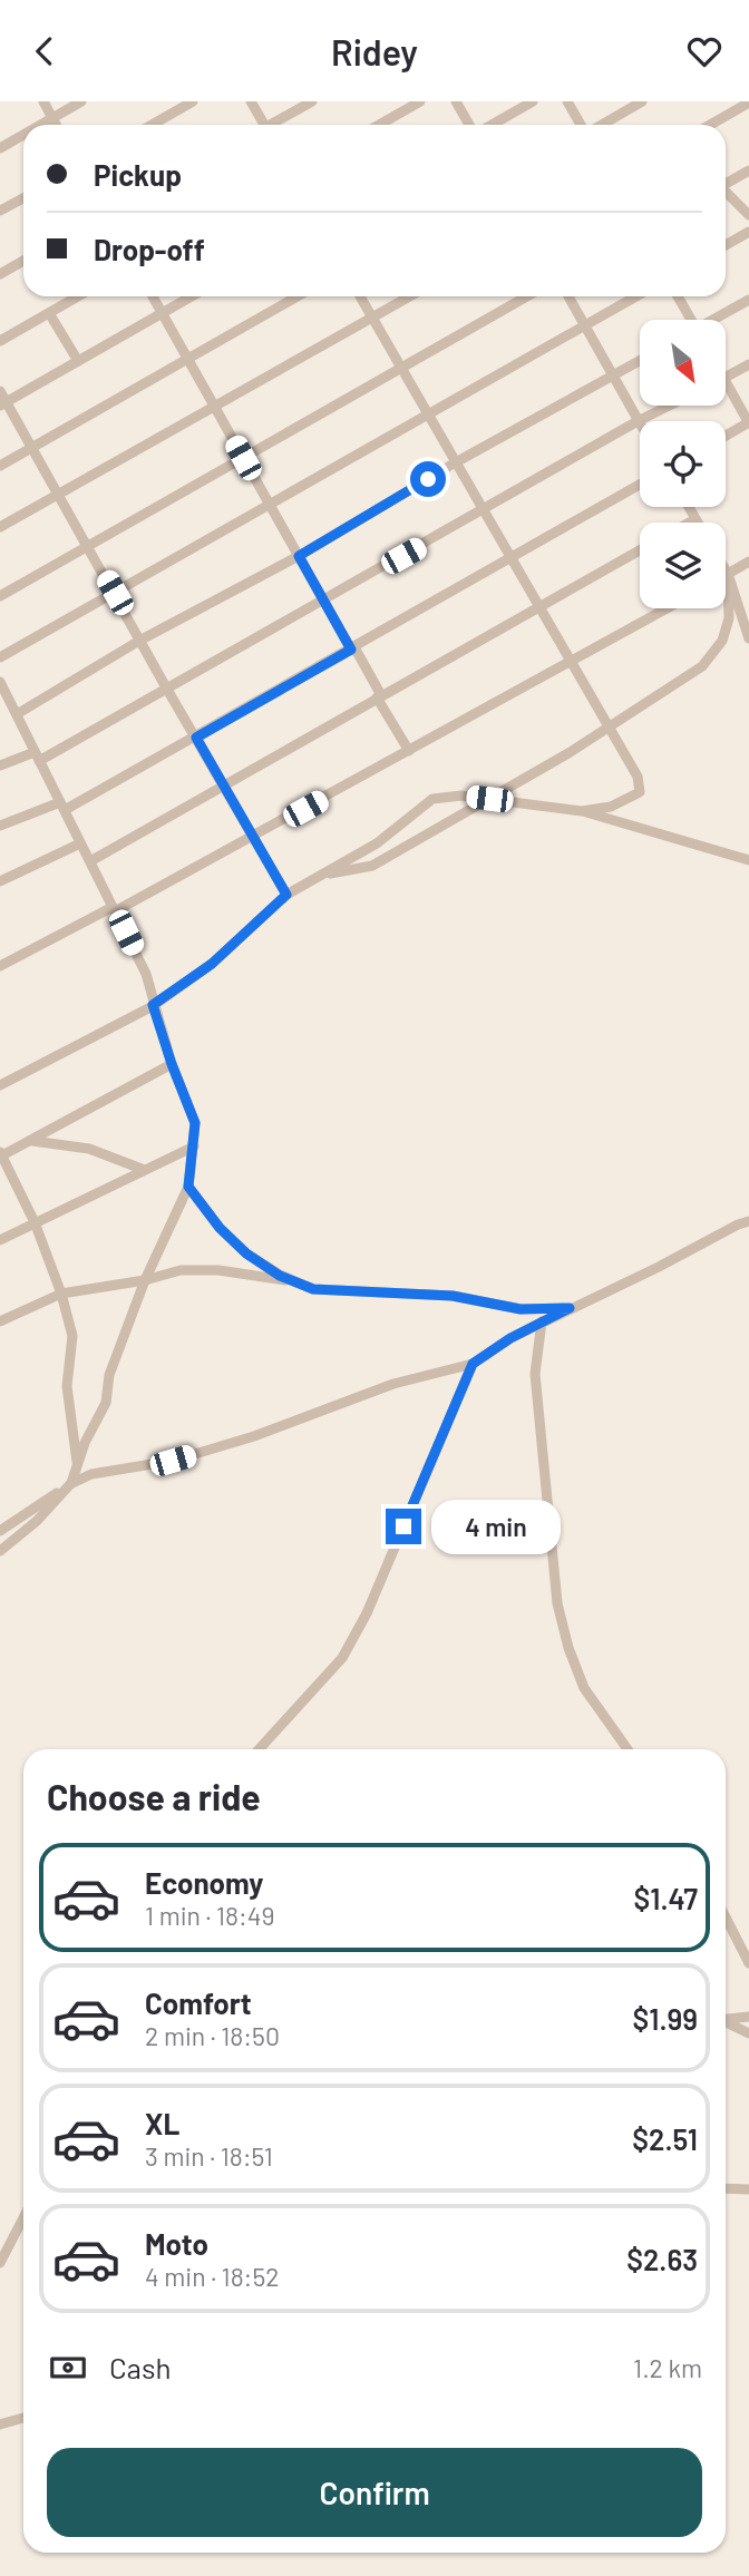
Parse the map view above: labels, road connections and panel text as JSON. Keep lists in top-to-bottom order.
{
  "north": "bottom right",
  "page": {
    "header": "Ridey",
    "banner": ["Pickup", "Drop-off"],
    "bubble": "4 min",
    "heading": "Choose a ride",
    "list": [
      {
        "name": "Economy",
        "note": "1 min · 18:49",
        "value": "$1.47"
      },
      {
        "name": "Comfort",
        "note": "2 min · 18:50",
        "value": "$1.99"
      },
      {
        "name": "XL",
        "note": "3 min · 18:51",
        "value": "$2.51"
      },
      {
        "name": "Moto",
        "note": "4 min · 18:52",
        "value": "$2.63"
      }
    ],
    "pay": ["Cash", "1.2 km"],
    "buttons": "Confirm"
  }
}
